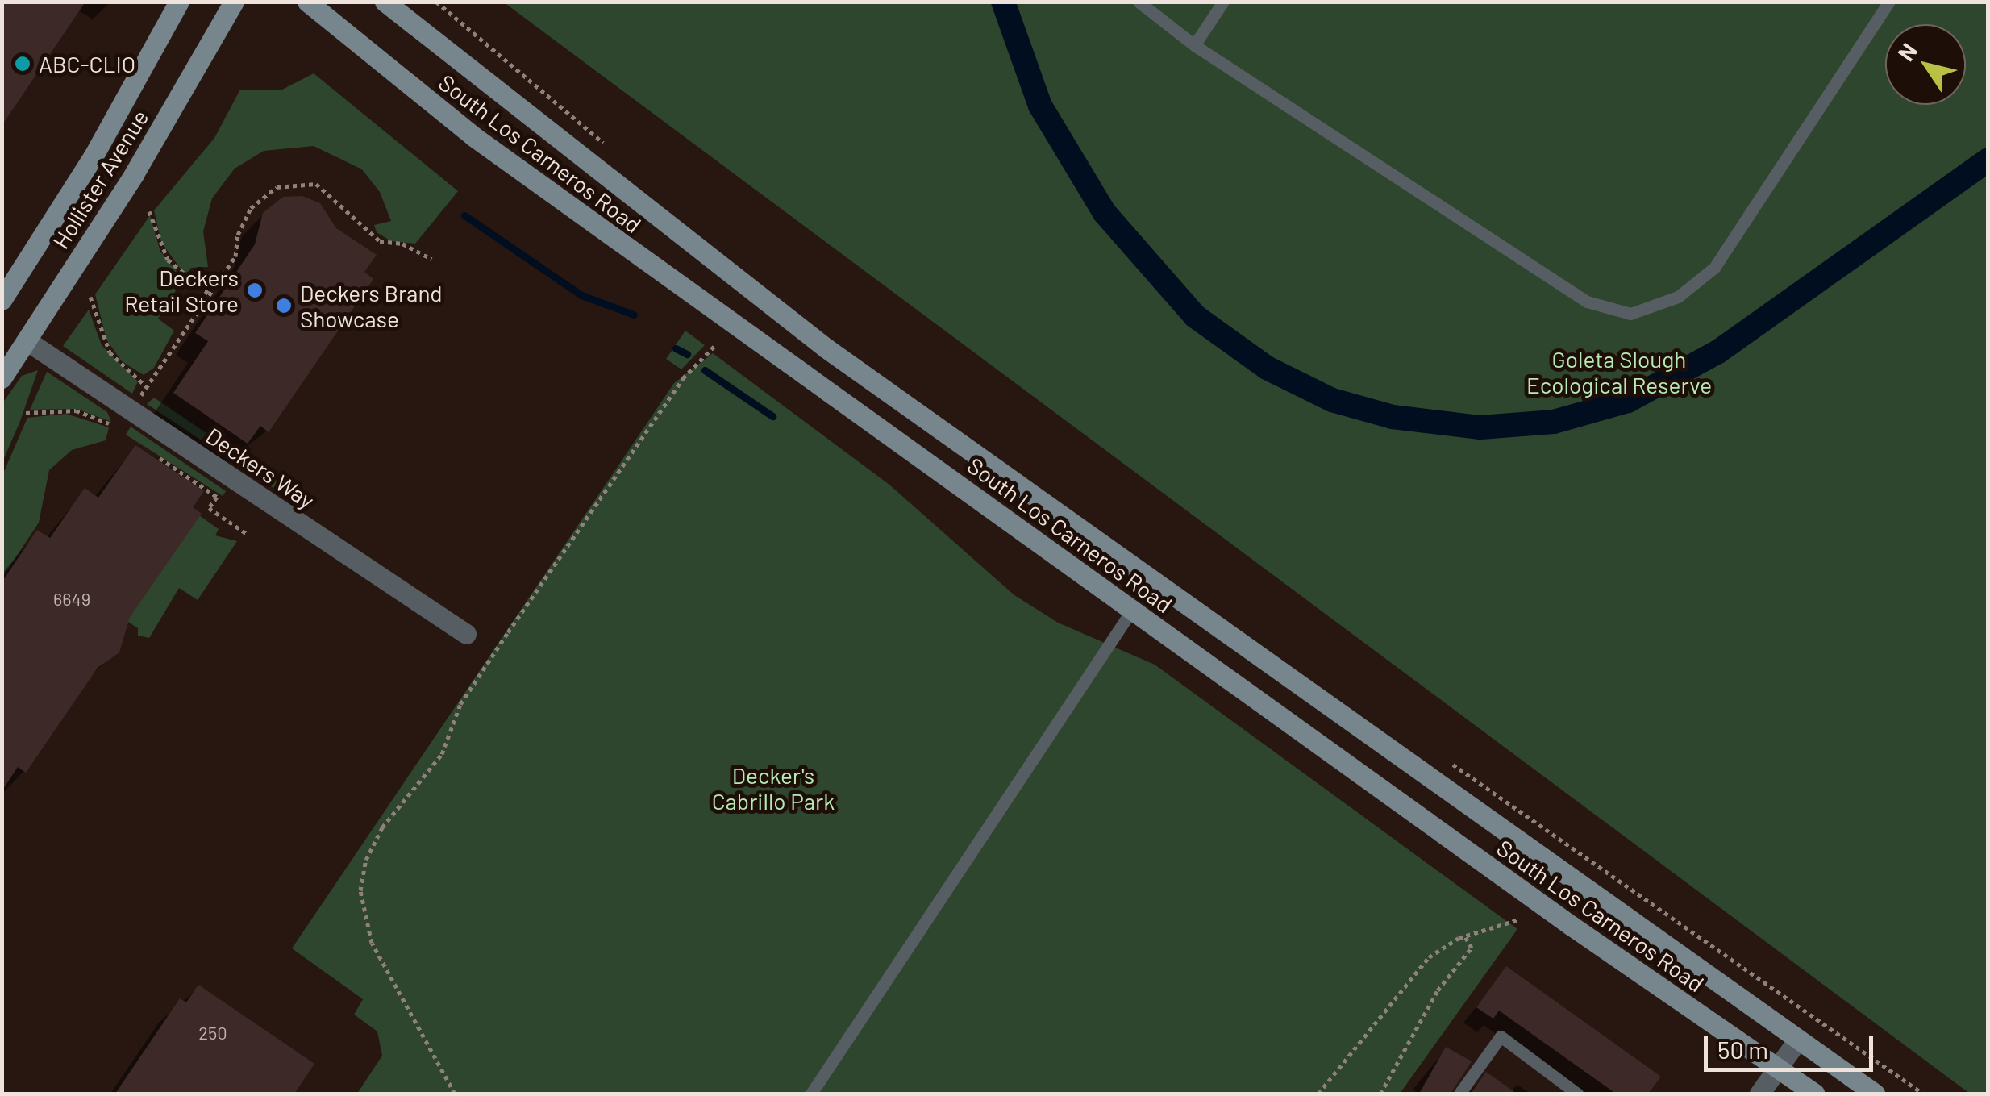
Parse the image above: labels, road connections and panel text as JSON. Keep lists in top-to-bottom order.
{
  "streets": {
    "main road": ["South Los Carneros Road", "Hollister Avenue"],
    "street": ["Deckers Way"]
  },
  "crossings": [
    ["Hollister Avenue", "Deckers Way"]
  ],
  "parks": ["Goleta Slough Ecological Reserve", "Decker's Cabrillo Park"],
  "places": ["ABC-CLIO", "Deckers Retail Store", "Deckers Brand Showcase"],
  "house_numbers": ["6649", "250"],
  "scale_bar": "50 m",
  "north": "top left"
}
